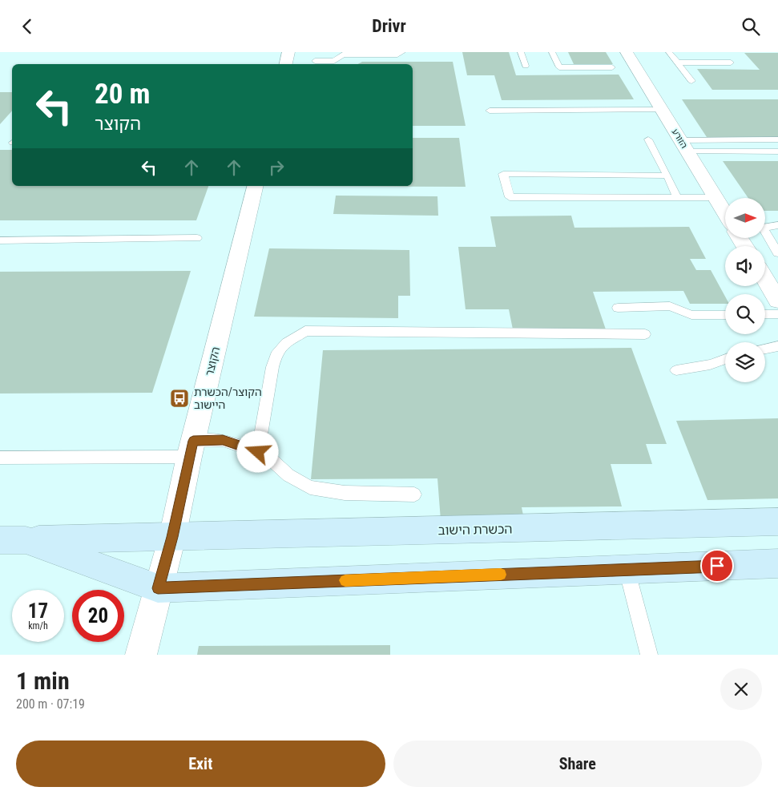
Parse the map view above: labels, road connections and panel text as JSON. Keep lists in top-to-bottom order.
{
  "streets": {
    "street": ["הזורע", "הקוצר", "הכשרת הישוב"]
  },
  "crossings": [
    ["הקוצר", "הכשרת הישוב"]
  ],
  "places": {
    "bus stop": ["הקוצר/הכשרת היישוב"]
  },
  "north": "right",
  "page": {
    "header": "Drivr",
    "turn": ["20 m", "הקוצר"],
    "speed": "17 km/h",
    "limit": "20",
    "heading": ["1 min", "200 m · 07:19"],
    "buttons": ["Exit", "Share"]
  }
}
